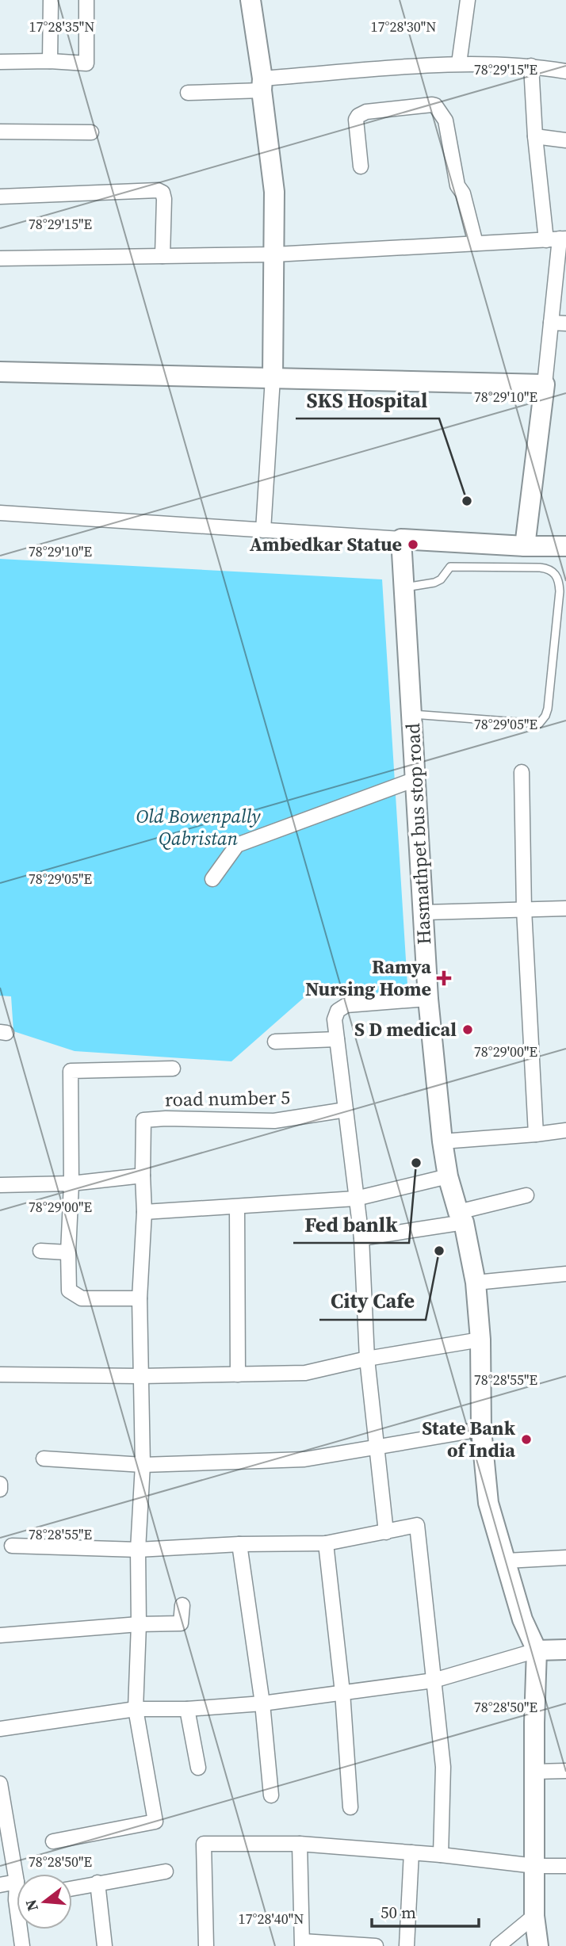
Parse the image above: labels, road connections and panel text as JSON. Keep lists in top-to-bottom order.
{
  "streets": {
    "street": ["Hasmathpet bus stop road", "road number 5"]
  },
  "parks": ["Old Bowenpally Qabristan"],
  "places": {
    "other": [
      "SKS Hospital",
      "Ambedkar Statue",
      "S D medical",
      "Fed banlk",
      "City Cafe",
      "State Bank of India"
    ],
    "health": ["Ramya Nursing Home"]
  },
  "scale_bar": "50 m",
  "north": "left",
  "coordinates": [
    "17°28'35\"N",
    "17°28'30\"N",
    "78°29'15\"E",
    "78°29'10\"E",
    "78°29'05\"E",
    "78°29'00\"E",
    "78°28'55\"E",
    "78°28'50\"E",
    "17°28'40\"N"
  ]
}
